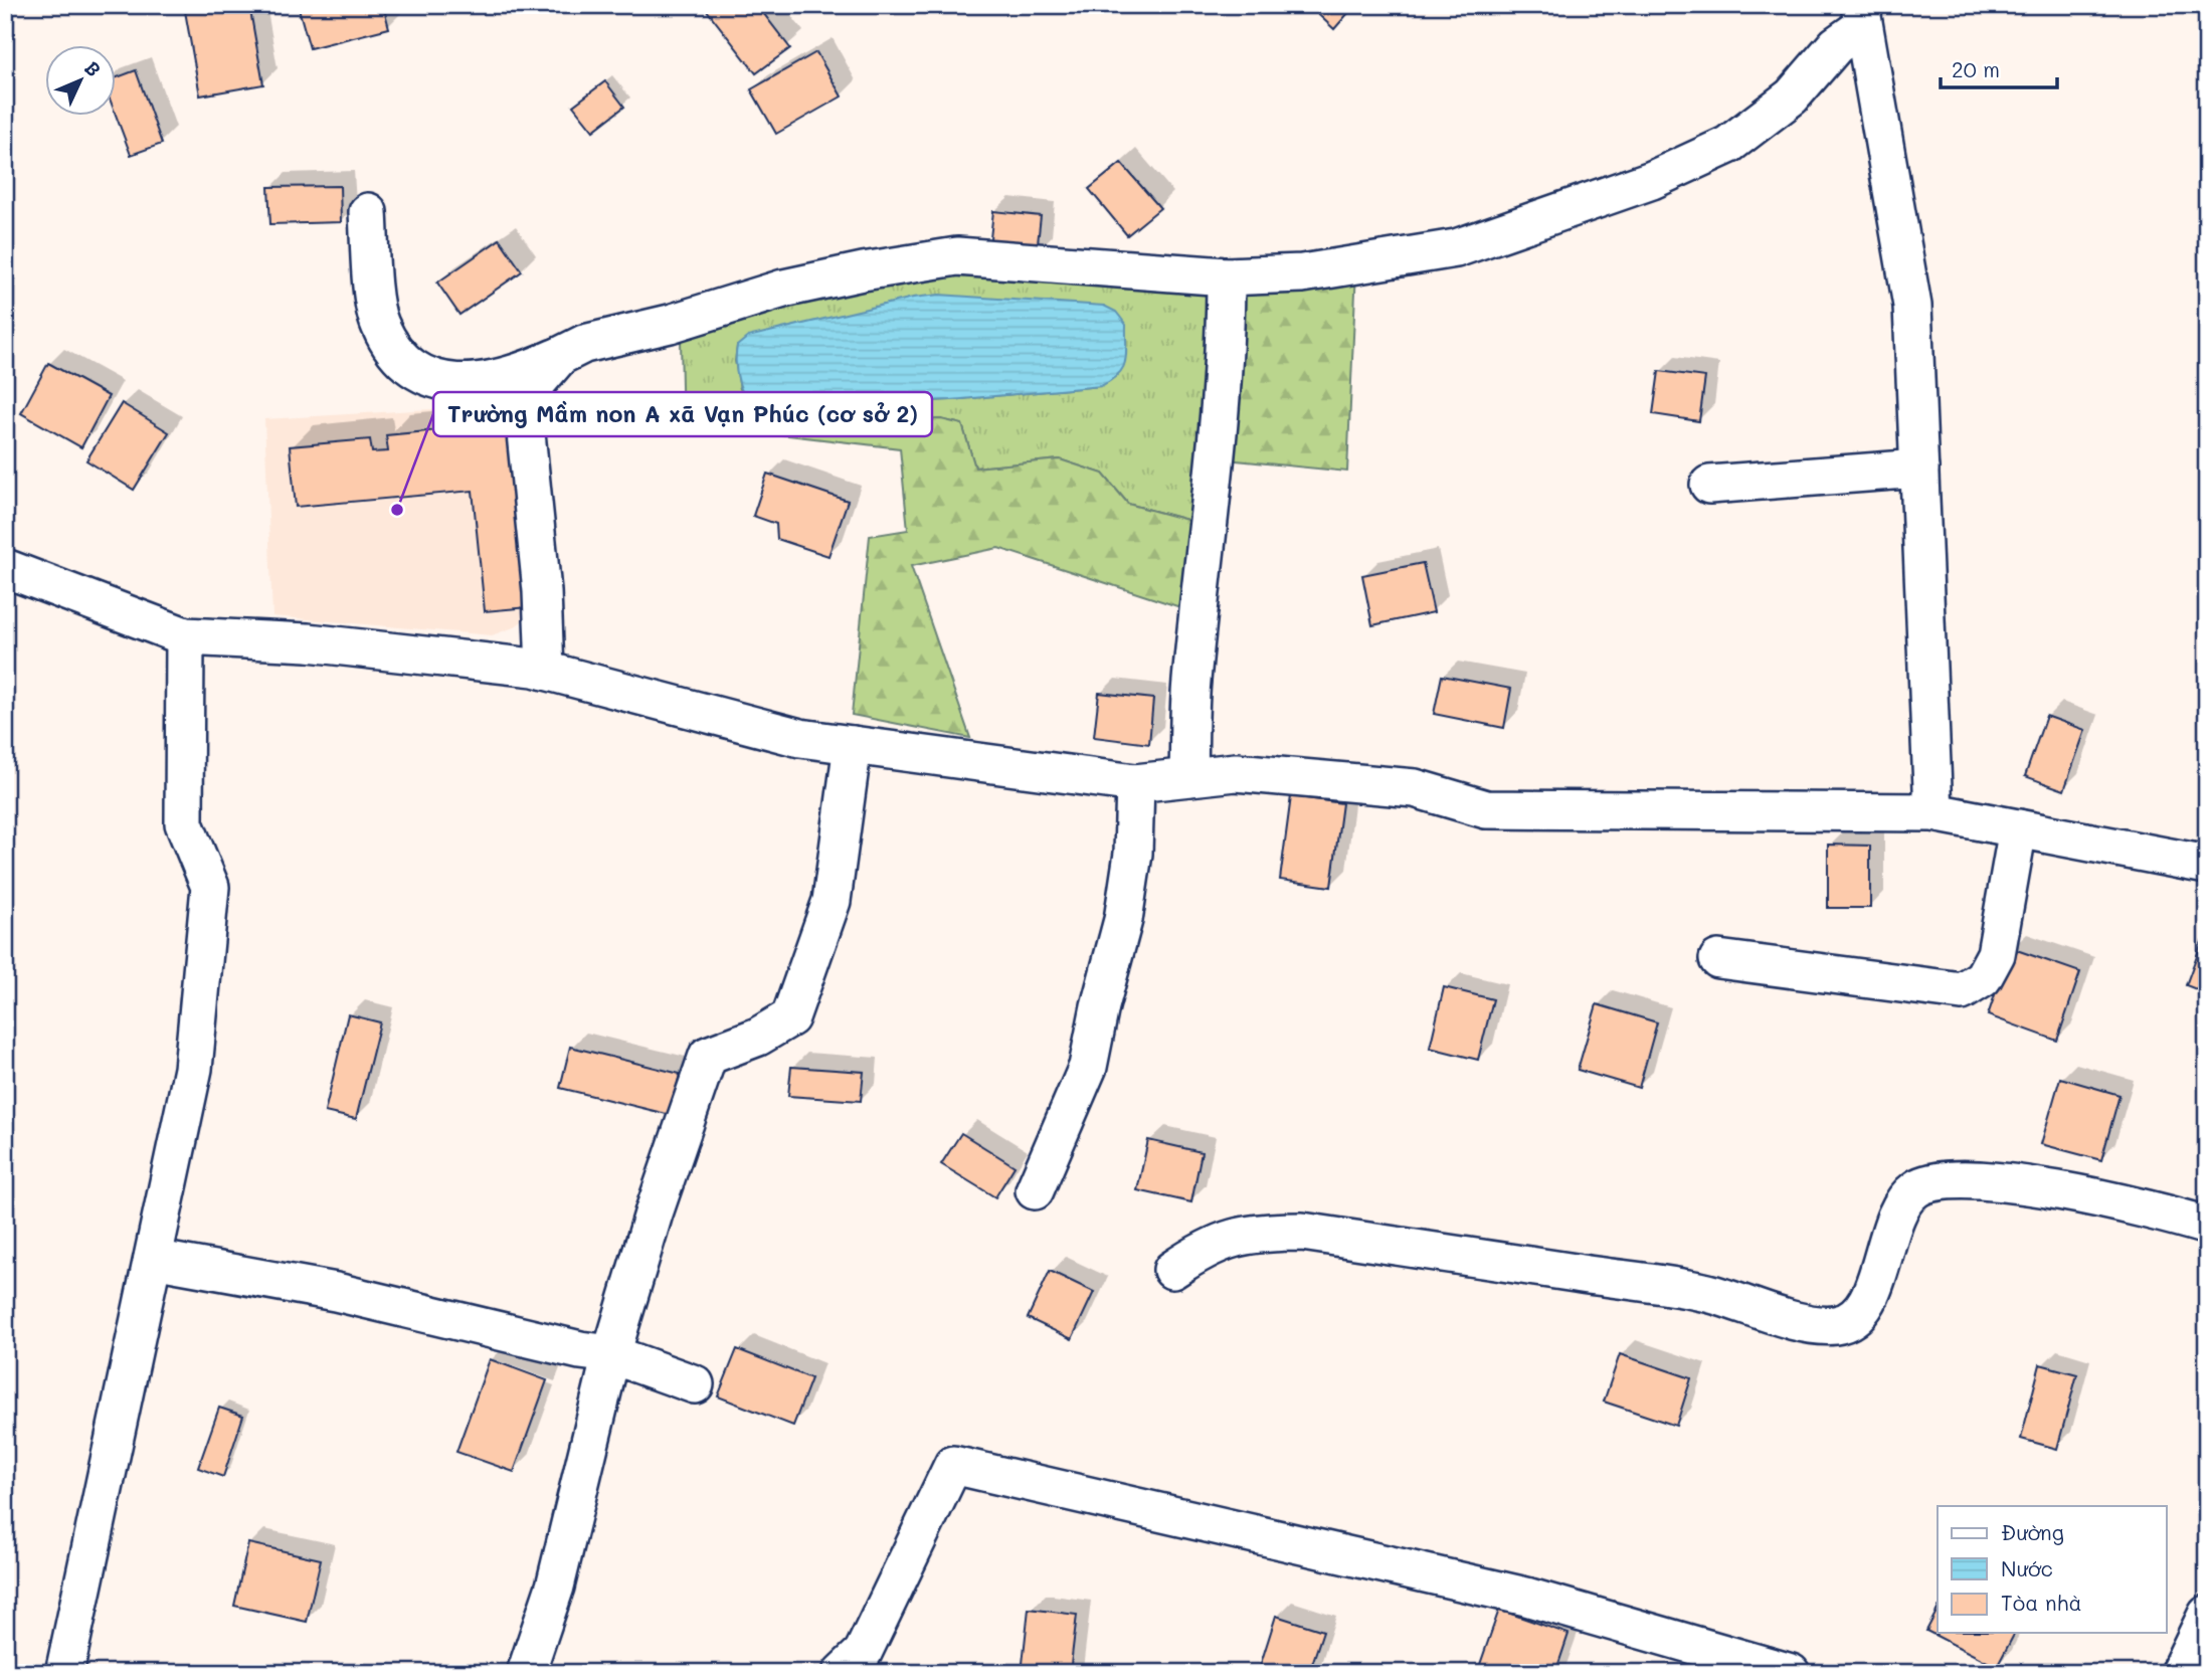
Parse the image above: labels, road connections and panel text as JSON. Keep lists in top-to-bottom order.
{
  "places": ["Trường Mầm non A xã Vạn Phúc (cơ sở 2)"],
  "legend": ["Đường", "Nước", "Tòa nhà"],
  "scale_bar": "20 m",
  "north": "top right"
}
